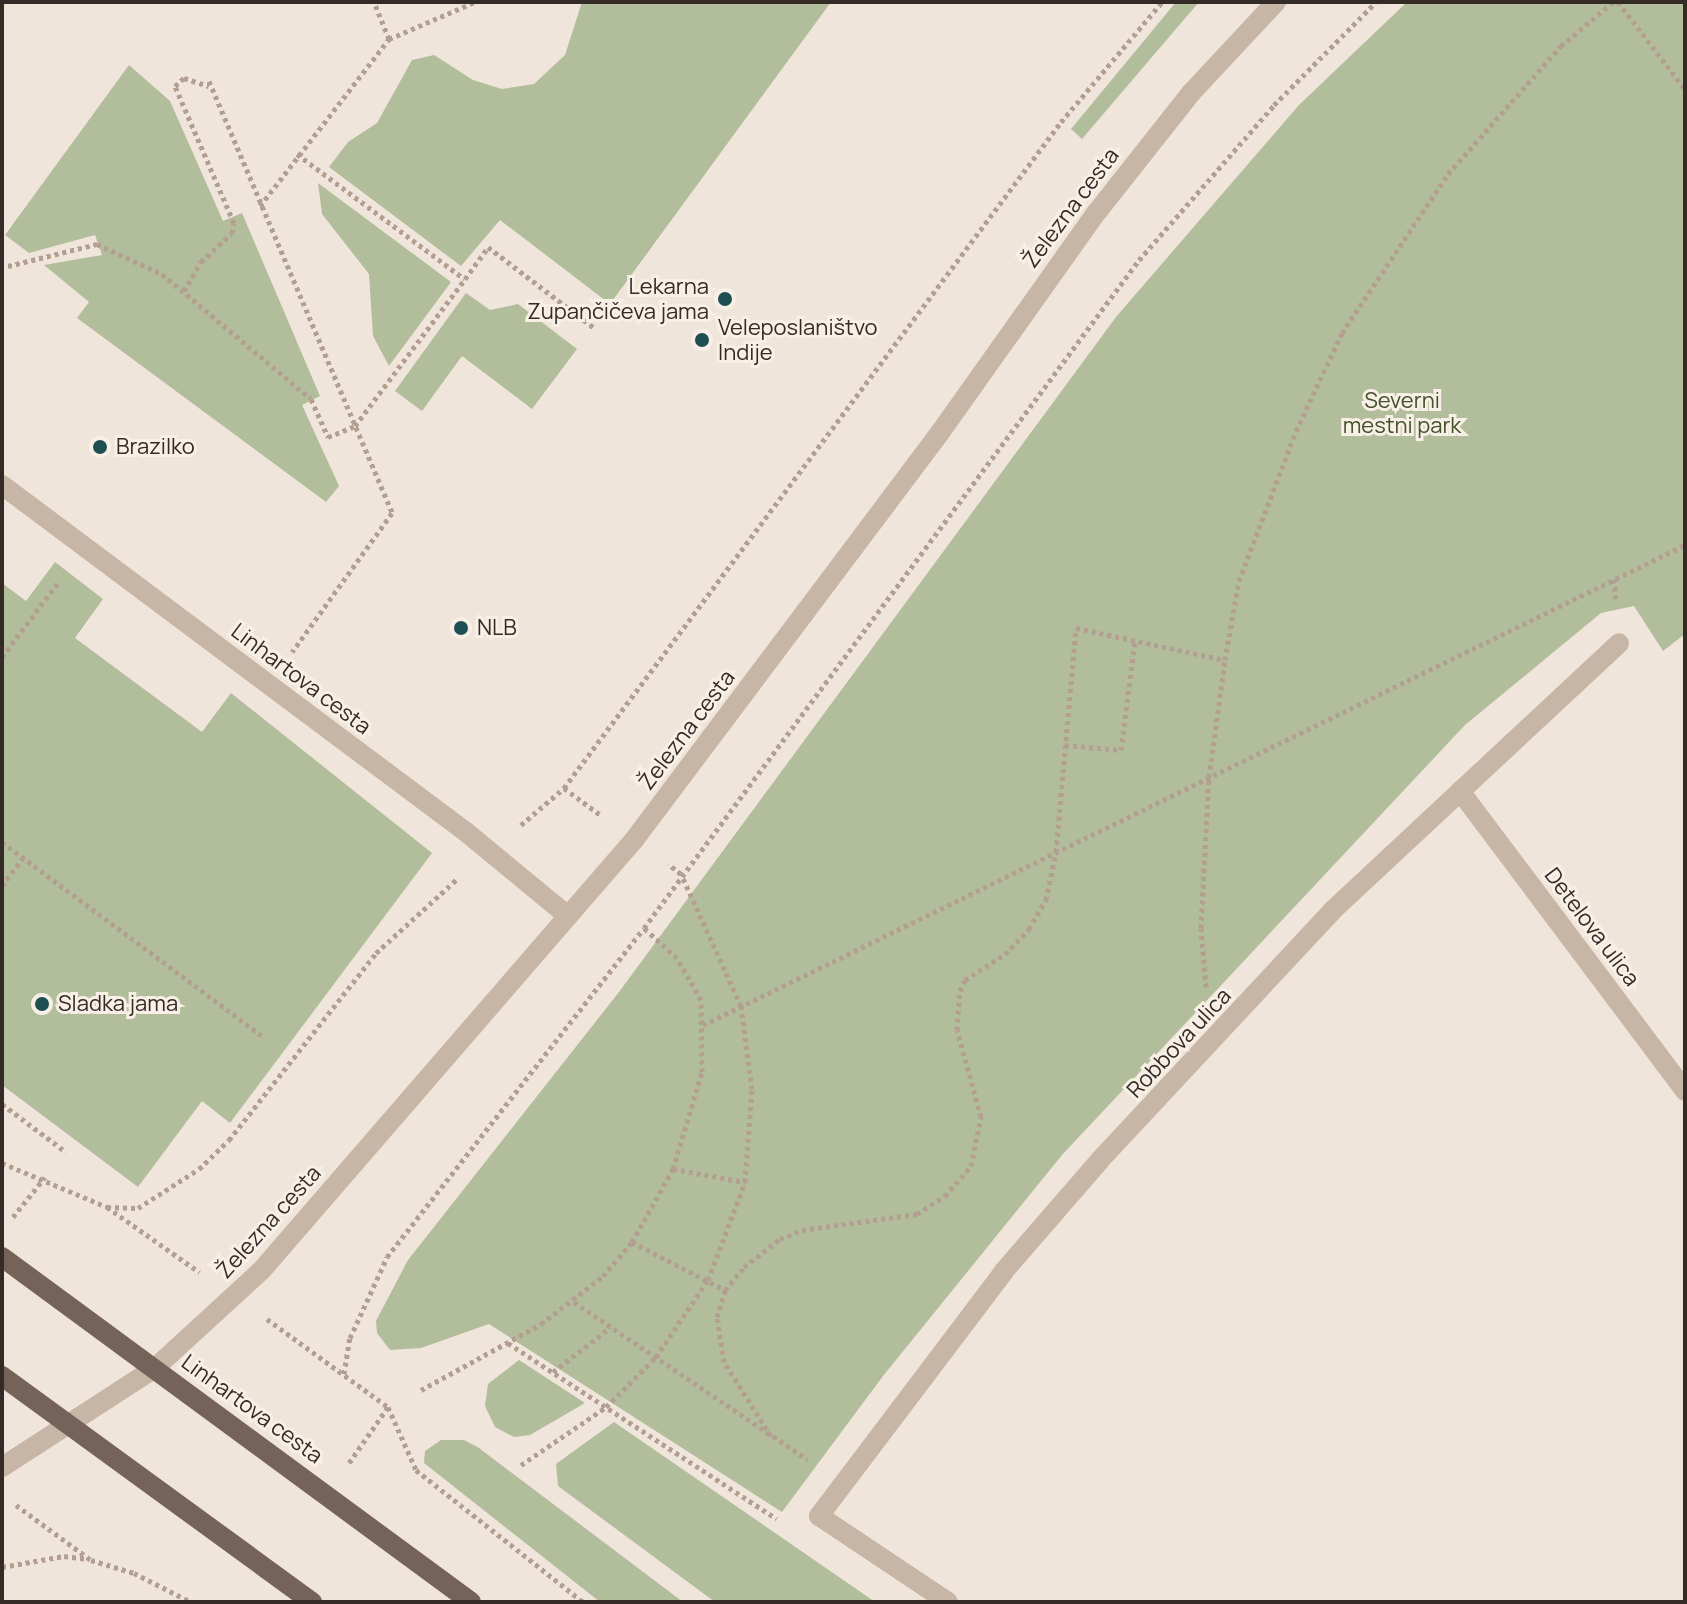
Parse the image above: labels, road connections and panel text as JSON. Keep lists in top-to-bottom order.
{
  "streets": {
    "main road": ["Linhartova cesta"],
    "street": ["Železna cesta", "Detelova ulica", "Robbova ulica"]
  },
  "crossings": [
    ["Železna cesta", "Linhartova cesta"],
    ["Detelova ulica", "Robbova ulica"]
  ],
  "parks": ["Severni mestni park"],
  "places": [
    "Lekarna Zupančičeva jama",
    "Veleposlaništvo Indije",
    "Brazilko",
    "NLB",
    "Sladka jama"
  ]
}
